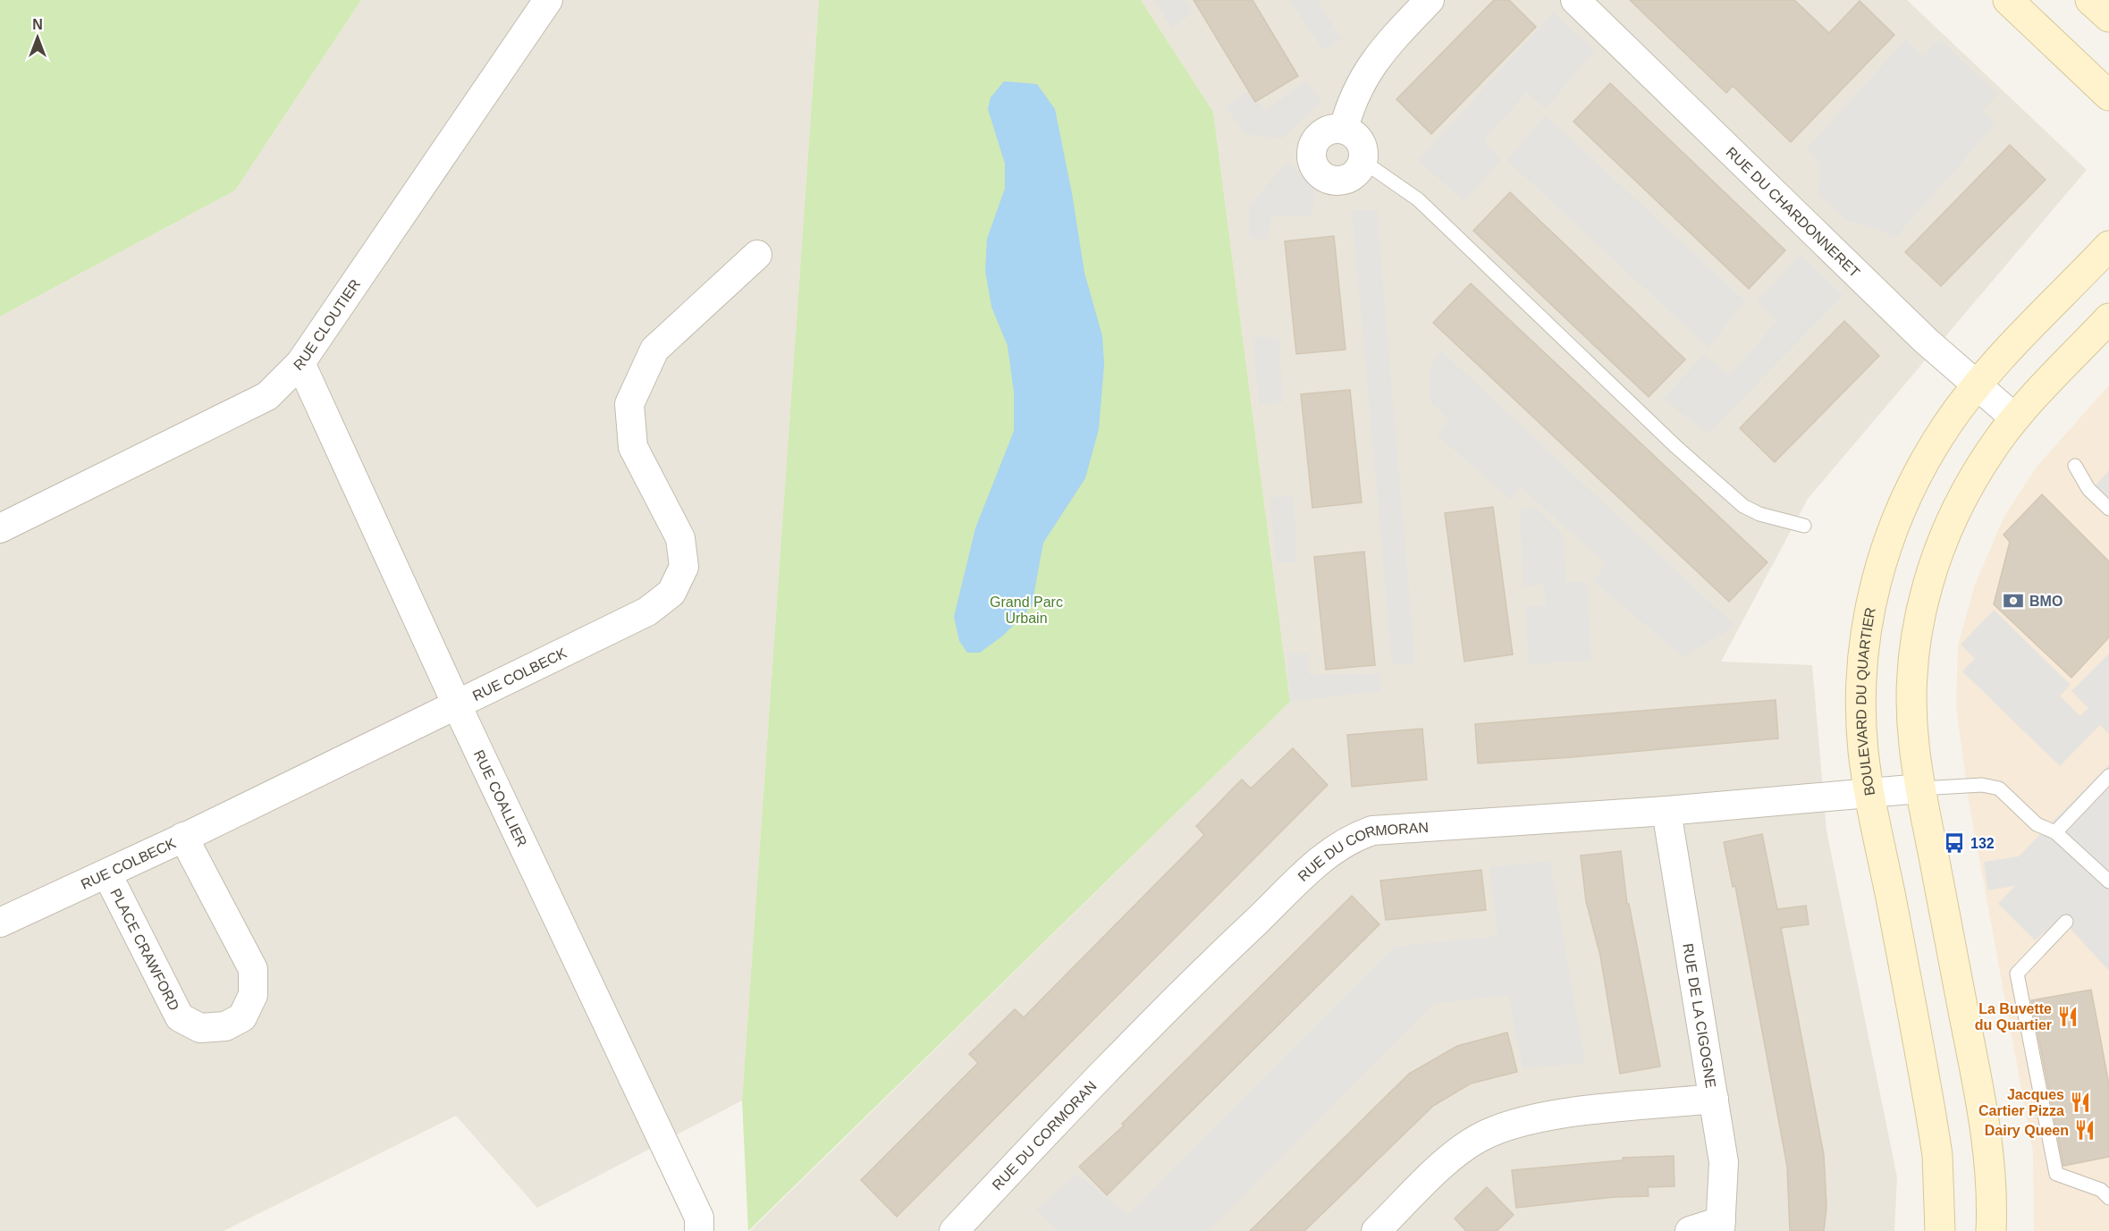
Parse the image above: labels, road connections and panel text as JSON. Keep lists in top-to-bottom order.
{
  "streets": {
    "main road": ["BOULEVARD DU QUARTIER"],
    "street": [
      "RUE DU CHARDONNERET",
      "RUE CLOUTIER",
      "RUE COLBECK",
      "RUE COALLIER",
      "RUE DU CORMORAN",
      "PLACE CRAWFORD",
      "RUE DE LA CIGOGNE"
    ]
  },
  "crossings": [
    ["RUE DU CHARDONNERET", "BOULEVARD DU QUARTIER"],
    ["RUE CLOUTIER", "RUE COALLIER"],
    ["RUE COLBECK", "RUE COALLIER"],
    ["RUE COLBECK", "PLACE CRAWFORD"],
    ["BOULEVARD DU QUARTIER", "RUE DU CORMORAN"],
    ["RUE DU CORMORAN", "RUE DE LA CIGOGNE"]
  ],
  "parks": ["Grand Parc Urbain"],
  "places": {
    "bank": ["BMO"],
    "bus stop": ["132"],
    "restaurant": ["La Buvette du Quartier", "Jacques Cartier Pizza", "Dairy Queen"]
  },
  "north": "top"
}
